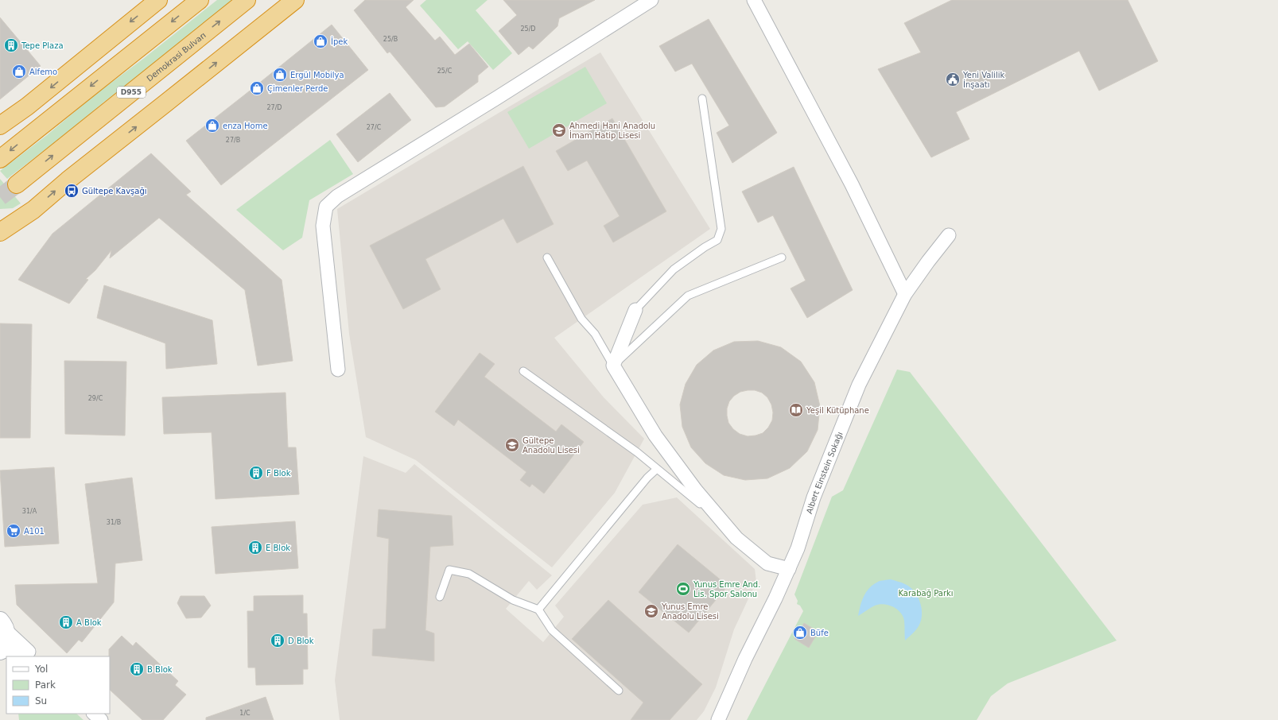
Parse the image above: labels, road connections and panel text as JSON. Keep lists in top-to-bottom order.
{
  "streets": {
    "highway": ["Demokrasi Bulvarı", "D955"],
    "street": ["Albert Einstein Sokağı"]
  },
  "parks": ["Karabağ Parkı"],
  "places": {
    "shop": [
      "İpek",
      "Alfemo",
      "Ergül Mobilya",
      "Çimenler Perde",
      "enza Home",
      "Büfe"
    ],
    "building": [
      "Tepe Plaza",
      "F Blok",
      "E Blok",
      "A Blok",
      "D Blok",
      "B Blok"
    ],
    "public building": ["Yeni Valilik İnşaatı"],
    "school or university": ["Ahmedi Hani Anadolu İmam Hatip Lisesi", "Gültepe Anadolu Lisesi", "Yunus Emre Anadolu Lisesi"],
    "bus stop": ["Gültepe Kavşağı"],
    "library": ["Yeşil Kütüphane"],
    "supermarket": ["A101"],
    "sports": ["Yunus Emre And. Lis. Spor Salonu"]
  },
  "house_numbers": [
    "25/D",
    "25/B",
    "25/C",
    "27/D",
    "27/C",
    "27/B",
    "29/C",
    "31/A",
    "31/B",
    "1/C"
  ],
  "legend": ["Yol", "Park", "Su"]
}
